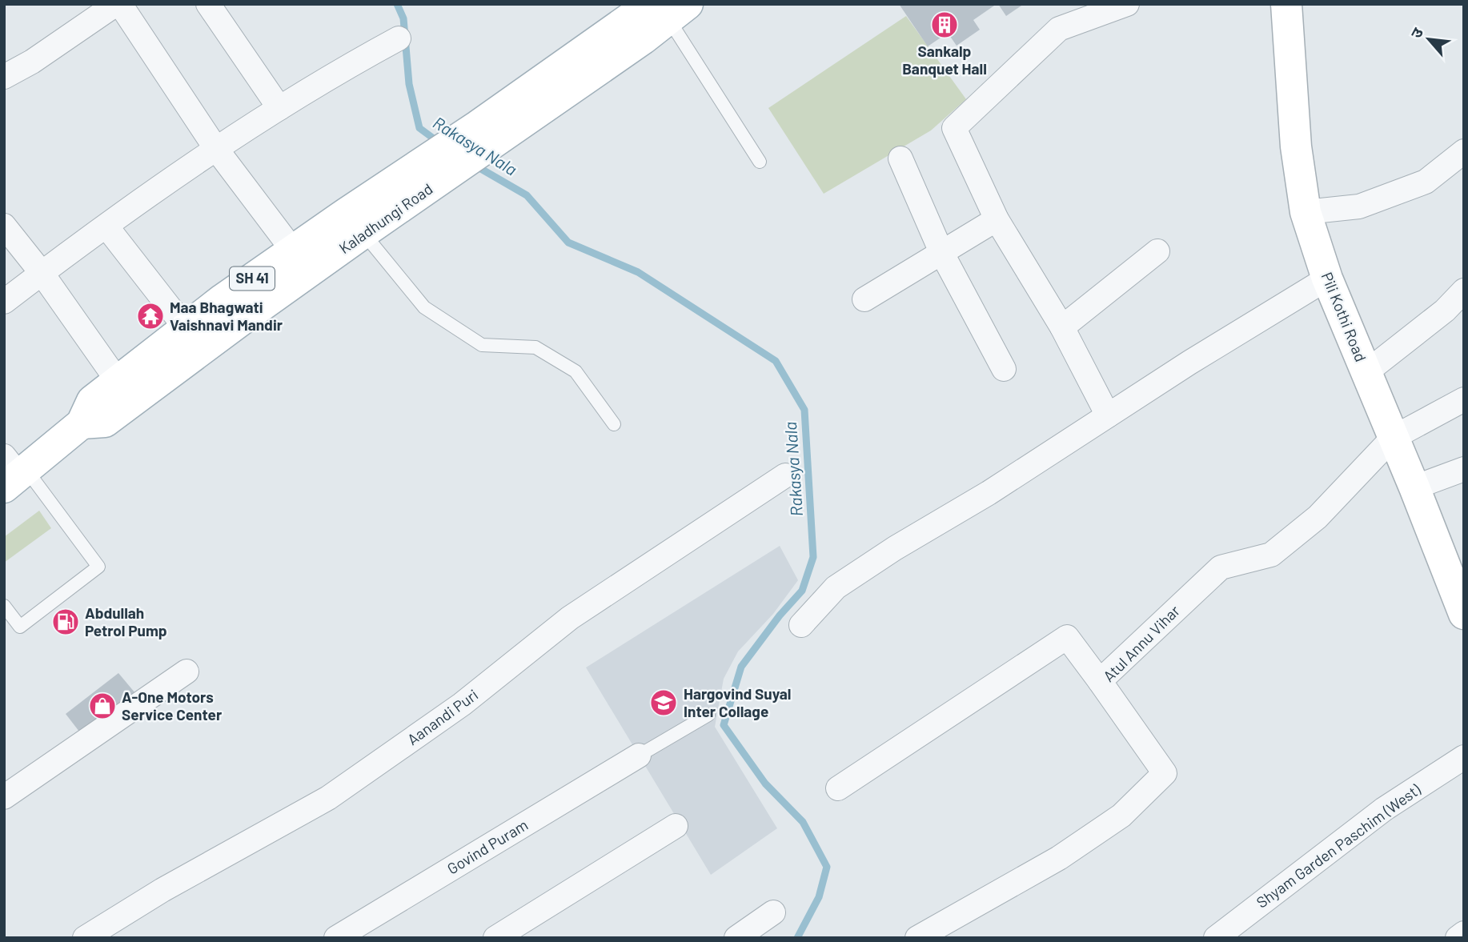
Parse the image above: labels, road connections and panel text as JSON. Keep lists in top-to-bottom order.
{
  "streets": {
    "main road": ["Kaladhungi Road", "SH 41", "Pili Kothi Road"],
    "street": [
      "Atul Annu Vihar",
      "Aanandi Puri",
      "Shyam Garden Paschim (West)",
      "Govind Puram"
    ]
  },
  "crossings": [
    ["Pili Kothi Road", "Atul Annu Vihar"]
  ],
  "water": ["Rakasya Nala"],
  "places": {
    "building": ["Sankalp Banquet Hall"],
    "temple": ["Maa Bhagwati Vaishnavi Mandir"],
    "fuel station": ["Abdullah Petrol Pump"],
    "school or university": ["Hargovind Suyal Inter Collage"],
    "shop": ["A-One Motors Service Center"]
  },
  "north": "top left"
}
